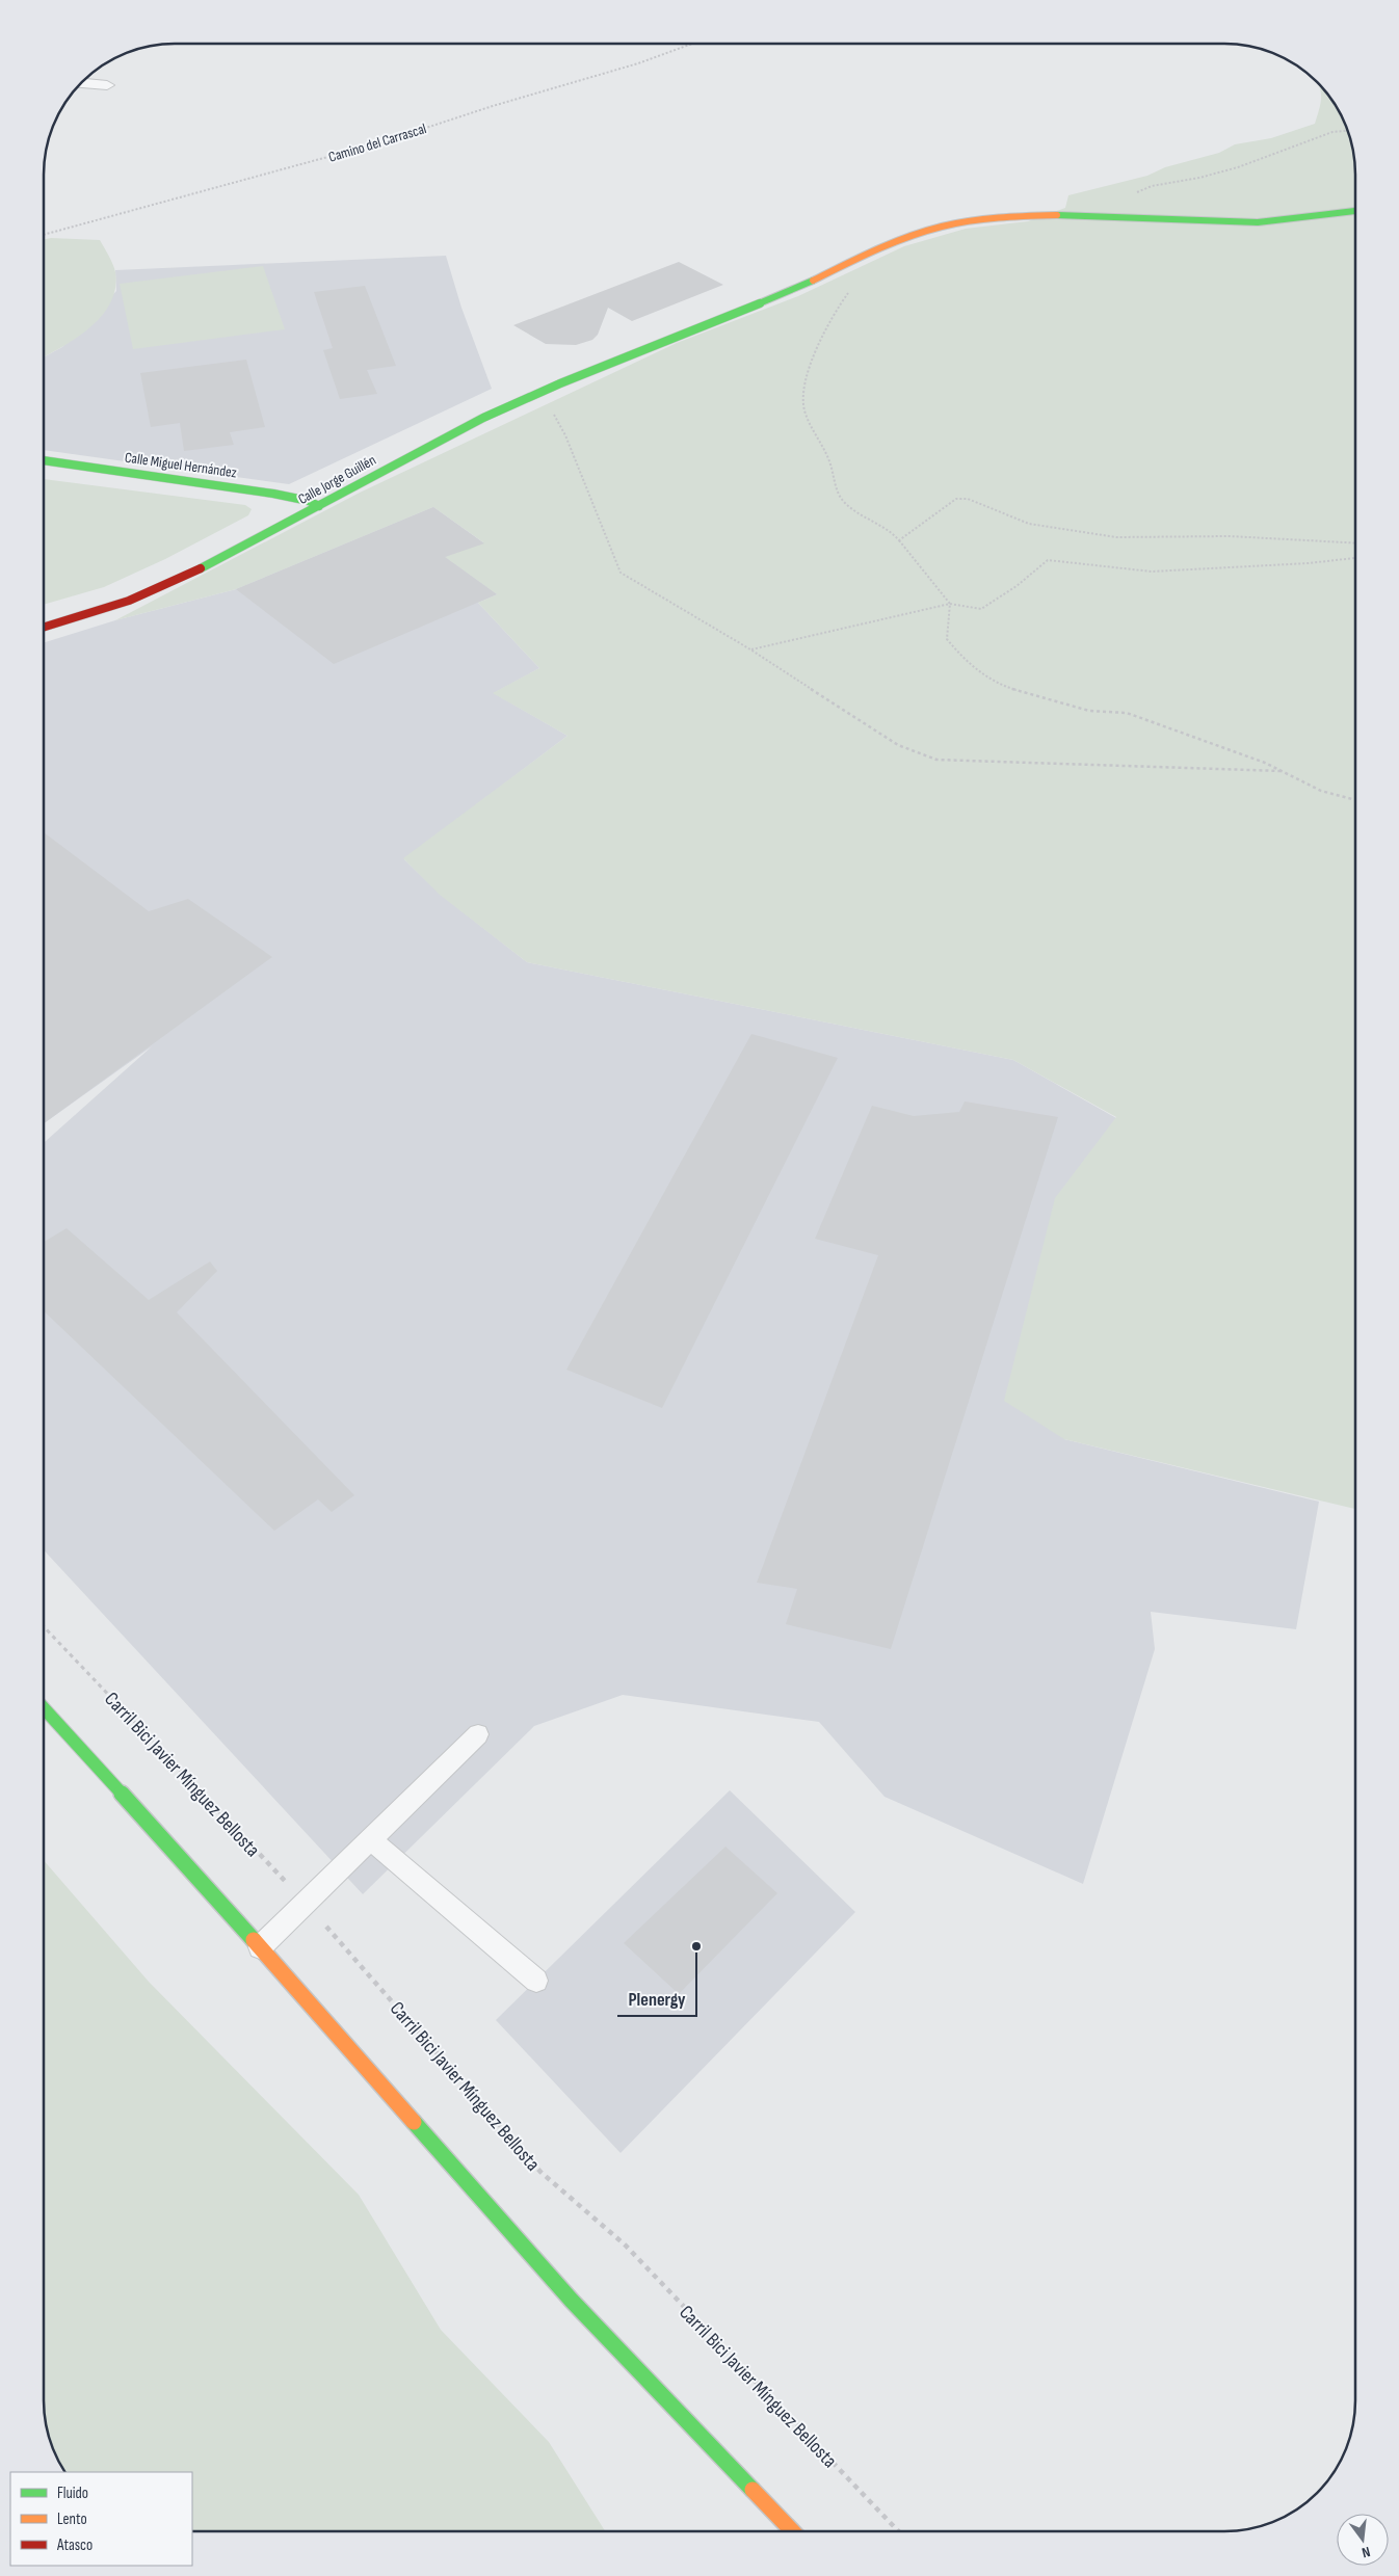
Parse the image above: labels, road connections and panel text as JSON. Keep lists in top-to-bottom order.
{
  "streets": {
    "street": ["Calle Miguel Hernández", "Calle Jorge Guillén"],
    "path": ["Camino del Carrascal", "Carril Bici Javier Mínguez Bellosta"]
  },
  "crossings": [
    ["Calle Miguel Hernández", "Calle Jorge Guillén"]
  ],
  "places": ["Plenergy"],
  "legend": ["Fluido", "Lento", "Atasco"],
  "north": "bottom"
}
